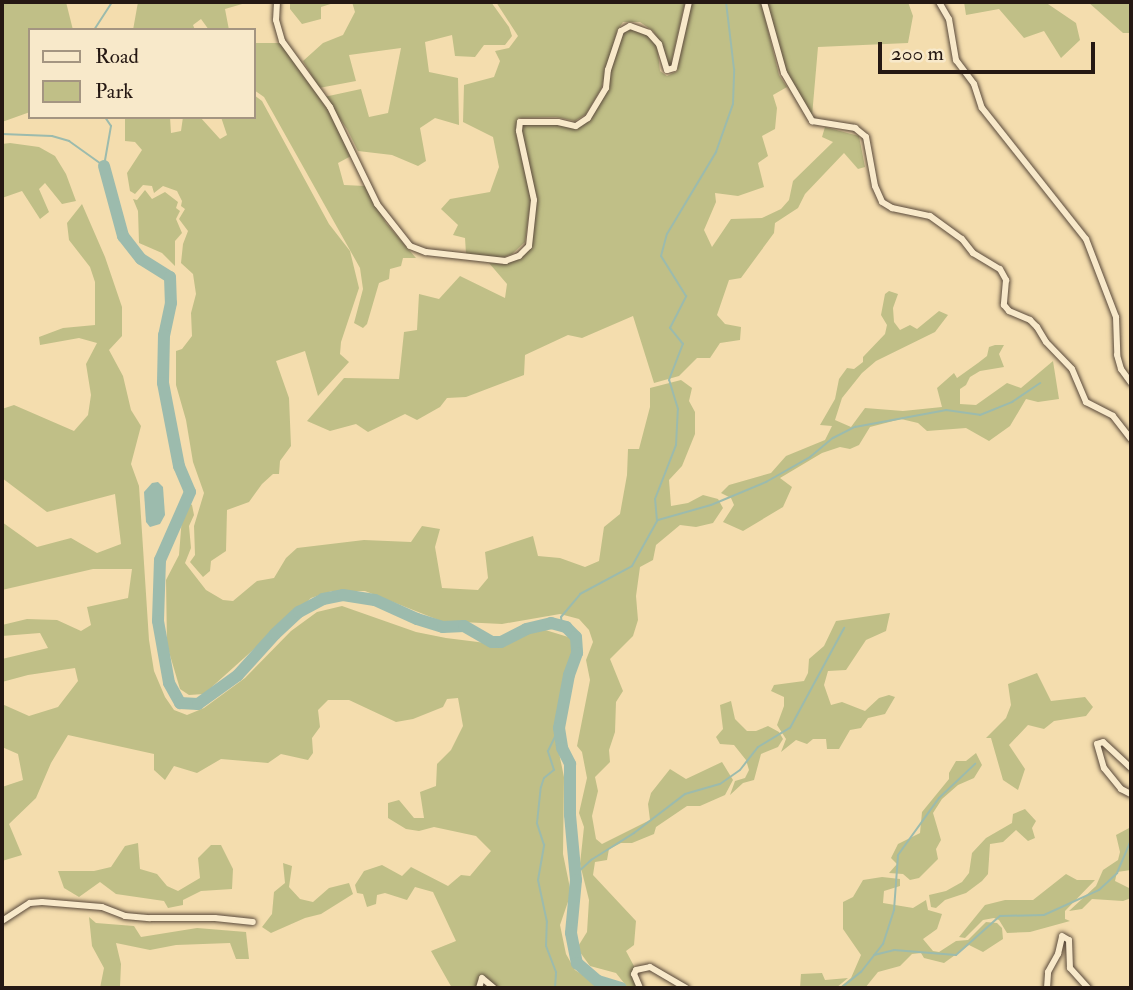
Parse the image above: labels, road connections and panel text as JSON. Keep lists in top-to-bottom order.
{
  "legend": ["Road", "Park"],
  "scale_bar": "200 m"
}
